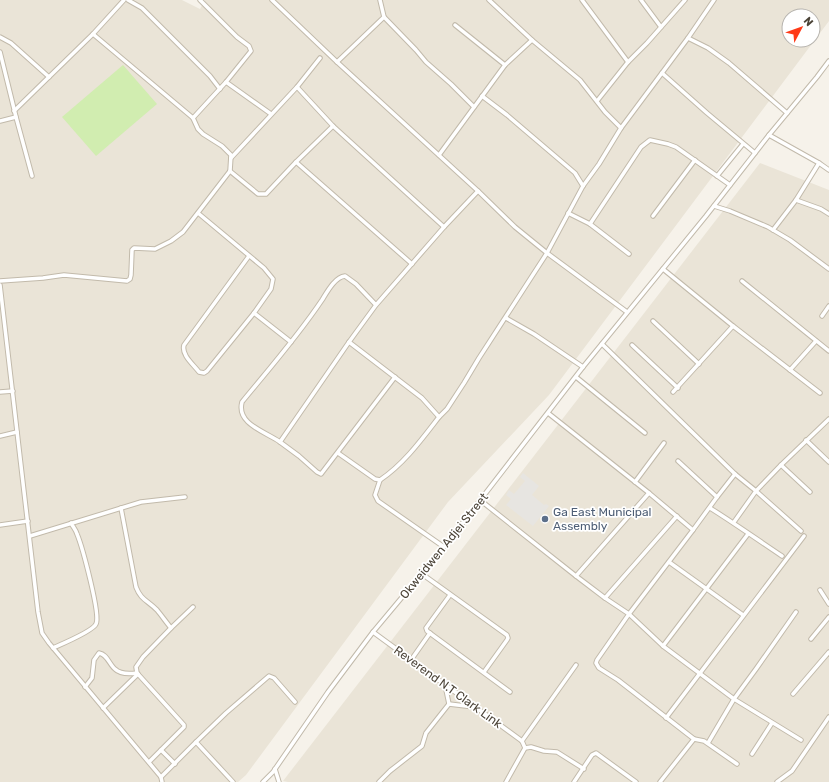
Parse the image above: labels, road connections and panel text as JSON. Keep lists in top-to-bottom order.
{
  "streets": {
    "street": ["Okweidwen Adjei Street", "Reverend N.T Clark Link"]
  },
  "crossings": [
    ["Okweidwen Adjei Street", "Reverend N.T Clark Link"]
  ],
  "places": ["Ga East Municipal Assembly"],
  "north": "top right"
}
